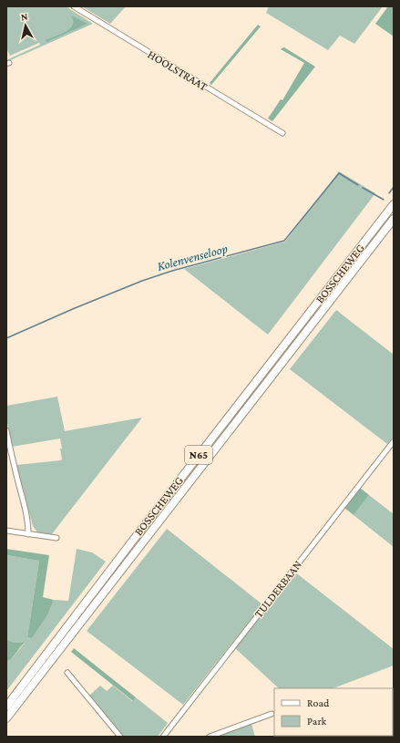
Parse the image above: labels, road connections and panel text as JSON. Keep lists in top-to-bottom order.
{
  "streets": {
    "main road": ["BOSSCHEWEG", "N65"],
    "street": ["HOOLSTRAAT", "TULDERBAAN"]
  },
  "water": ["Kolenvenseloop"],
  "legend": ["Road", "Park"],
  "north": "top"
}
